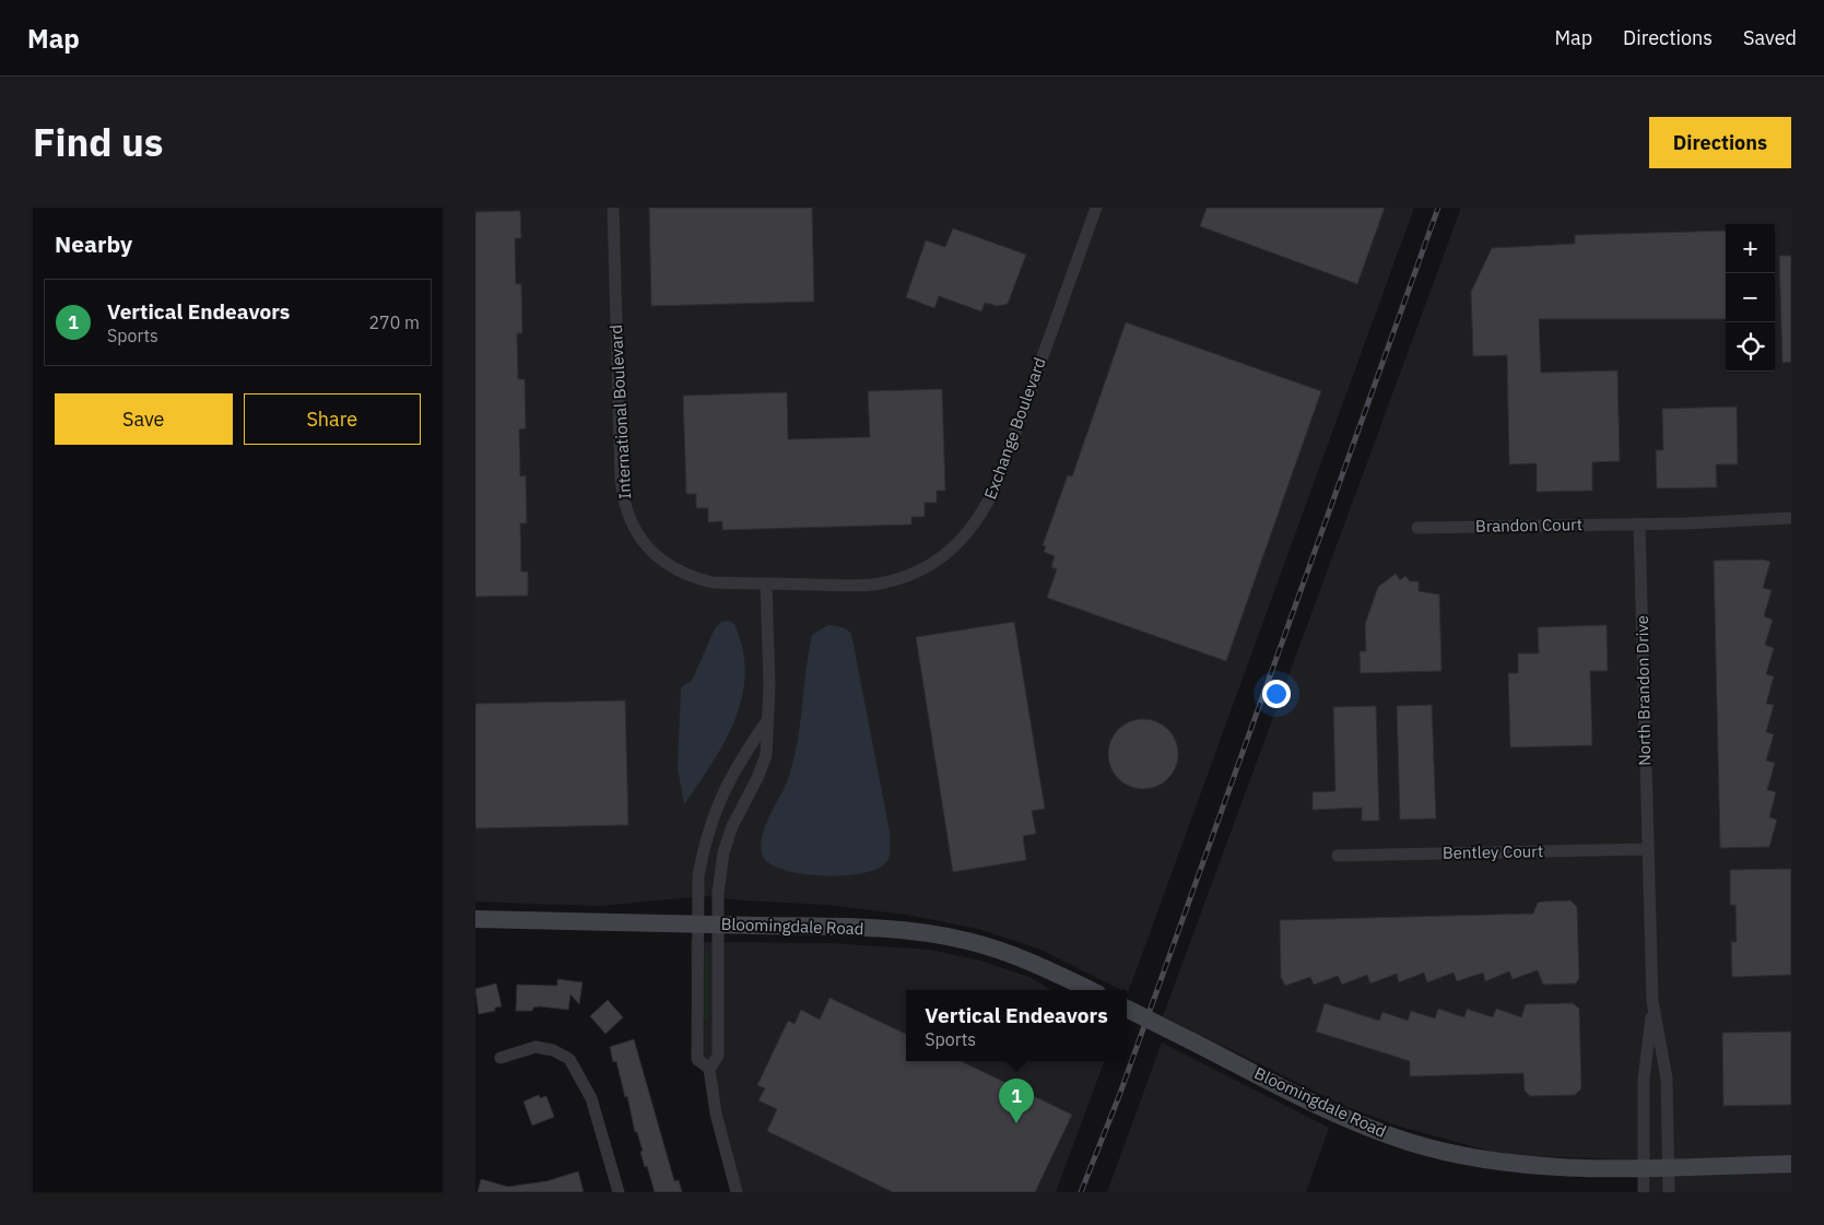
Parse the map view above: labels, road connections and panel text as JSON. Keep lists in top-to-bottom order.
{
  "streets": {
    "main road": ["Bloomingdale Road"],
    "street": [
      "International Boulevard",
      "Exchange Boulevard",
      "Brandon Court",
      "North Brandon Drive",
      "Bentley Court"
    ]
  },
  "crossings": [
    ["International Boulevard", "Exchange Boulevard"],
    ["Brandon Court", "North Brandon Drive"],
    ["North Brandon Drive", "Bentley Court"],
    ["North Brandon Drive", "Bloomingdale Road"]
  ],
  "page": {
    "header": "Map",
    "nav": ["Map", "Directions", "Saved"],
    "title": "Find us",
    "buttons": [
      "Directions",
      ["Save", "Share"]
    ],
    "heading": "Nearby",
    "map_buttons": ["+", "−"],
    "list": [
      {
        "mark": "1",
        "name": "Vertical Endeavors",
        "note": "Sports",
        "value": "270 m"
      }
    ],
    "popup": ["Vertical Endeavors", "Sports"],
    "pins": "1"
  }
}
